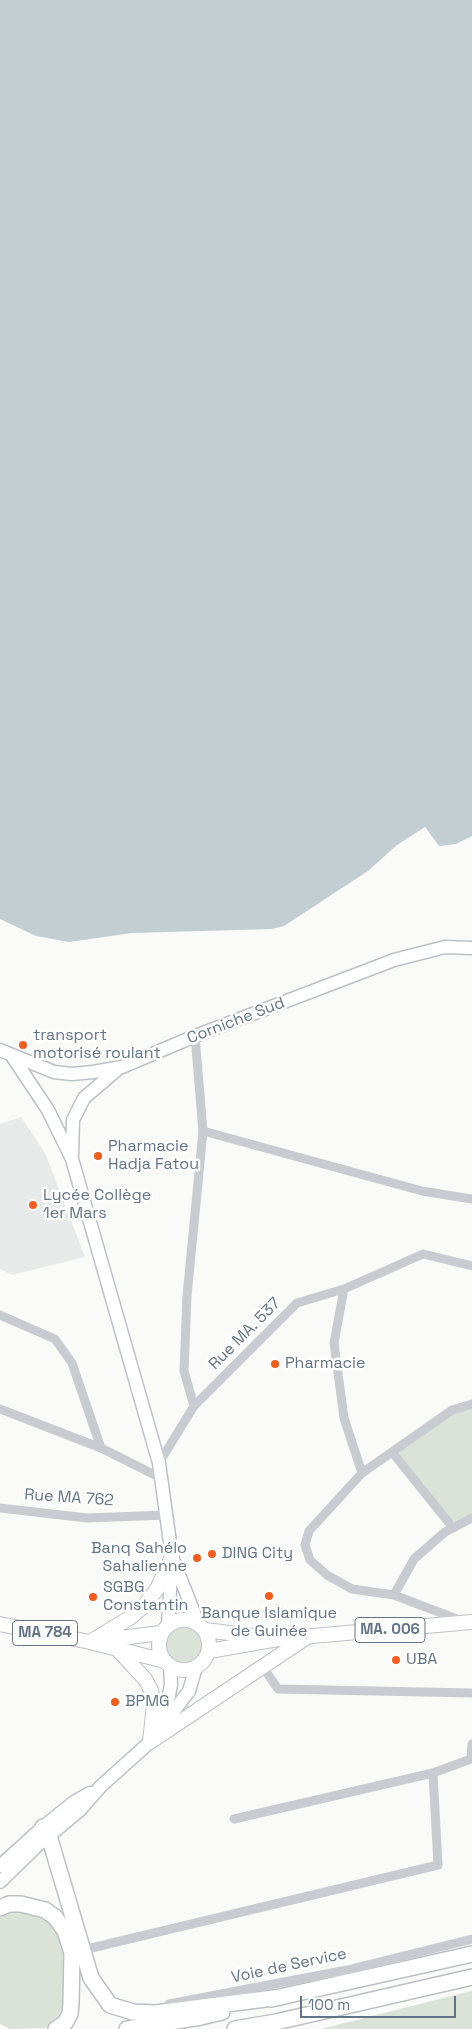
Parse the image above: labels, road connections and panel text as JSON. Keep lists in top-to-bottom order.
{
  "streets": {
    "main road": ["Corniche Sud", "MA. 006", "MA 784"],
    "street": ["Rue MA. 537", "Rue MA 762", "Voie de Service"]
  },
  "places": [
    "transport motorisé roulant",
    "Pharmacie Hadja Fatou",
    "Lycée Collège 1er Mars",
    "Pharmacie",
    "DING City",
    "Banq Sahélo Sahalienne",
    "Banque Islamique de Guinée",
    "SGBG Constantin",
    "UBA",
    "BPMG"
  ],
  "scale_bar": "100 m"
}
